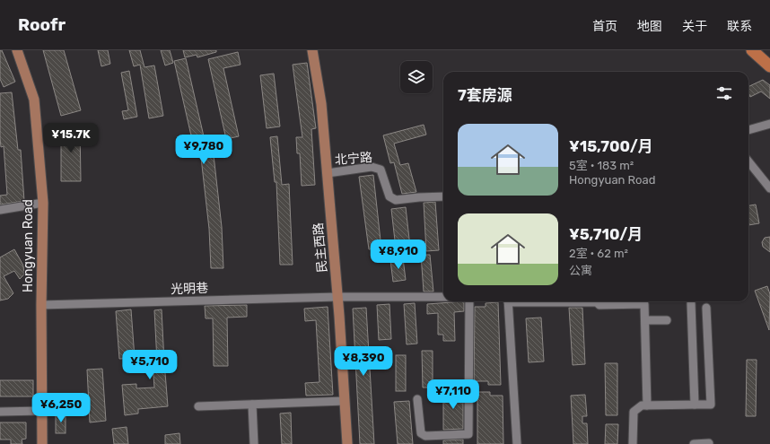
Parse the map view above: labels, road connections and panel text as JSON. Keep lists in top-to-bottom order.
{
  "streets": {
    "main road": ["Hongyuan Road", "民主西路"],
    "street": ["北宁路", "光明巷"]
  },
  "crossings": [
    ["北宁路", "民主西路"],
    ["Hongyuan Road", "光明巷"],
    ["民主西路", "光明巷"]
  ],
  "page": {
    "header": "Roofr",
    "nav": [
      "首页",
      "地图",
      "关于",
      "联系"
    ],
    "heading": "7套房源",
    "list": [
      {
        "name": "¥15,700/月",
        "note": "5室 · 183 m² · Hongyuan Road"
      },
      {
        "name": "¥5,710/月",
        "note": "2室 · 62 m² · 公寓"
      }
    ],
    "price": [
      "¥15.7K",
      "¥9,780",
      "¥8,910",
      "¥8,390",
      "¥5,710",
      "¥7,110",
      "¥6,250"
    ]
  }
}
